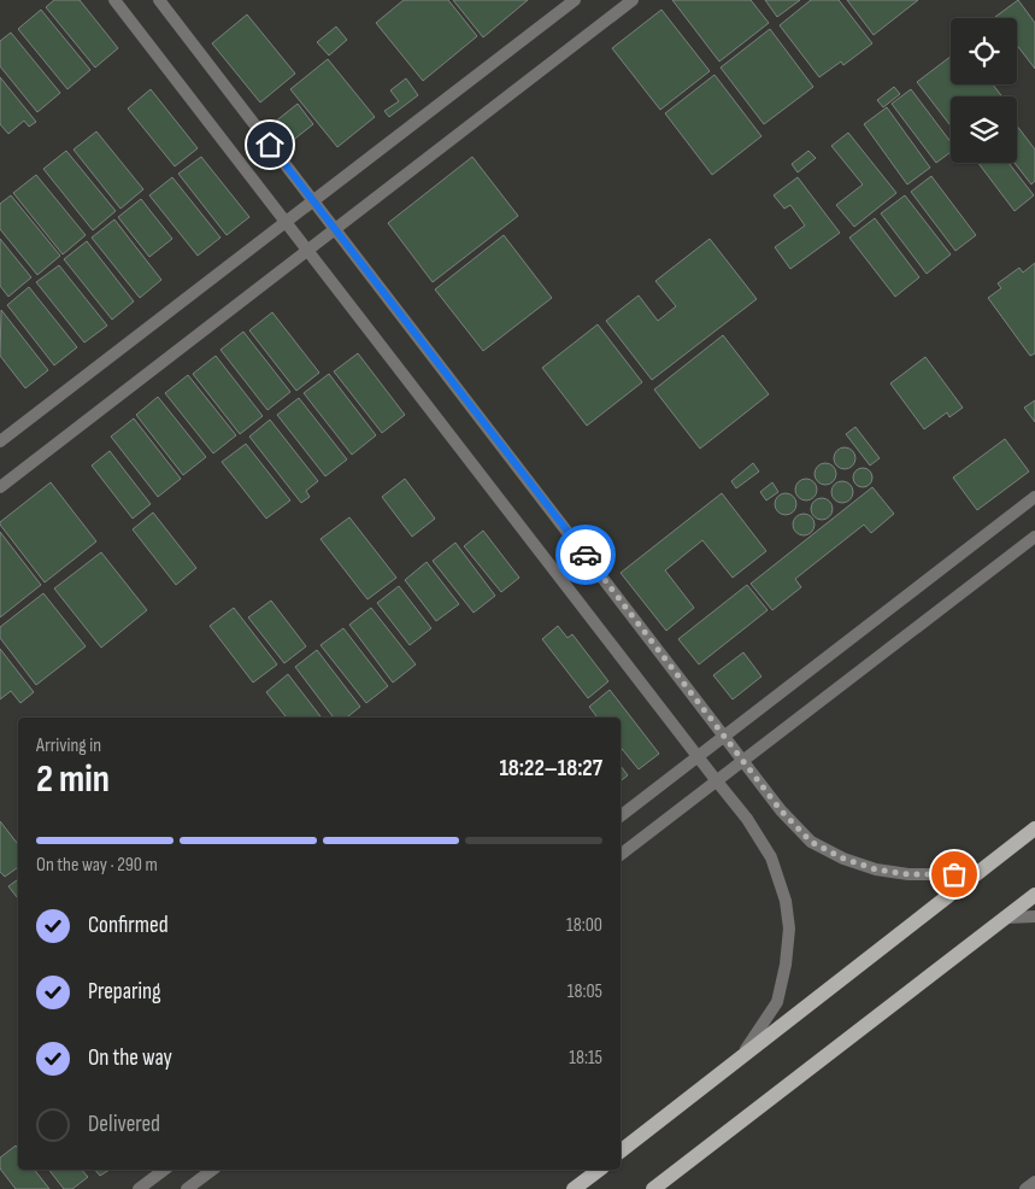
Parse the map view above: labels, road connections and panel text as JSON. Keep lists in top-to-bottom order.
{
  "page": {
    "heading": ["2 min", "Arriving in", "18:22–18:27"],
    "bar": "On the way · 290 m",
    "list": [
      ["Confirmed", "18:00"],
      ["Preparing", "18:05"],
      ["On the way", "18:15"],
      "Delivered"
    ]
  }
}
